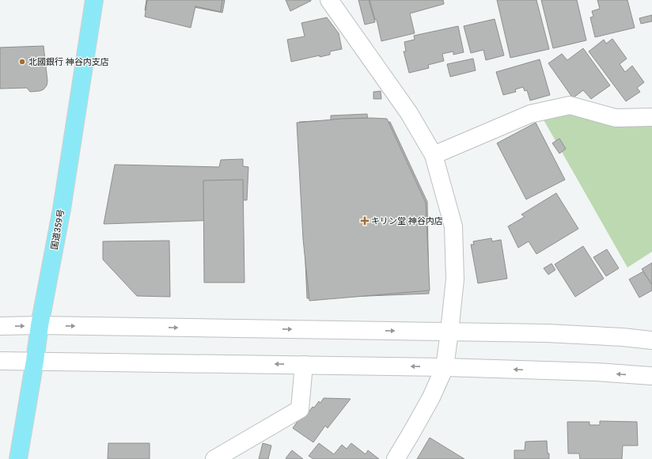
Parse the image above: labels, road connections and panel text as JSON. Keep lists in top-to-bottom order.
{
  "streets": {
    "highway": ["国道359号"]
  },
  "places": {
    "other": ["北國銀行 神谷内支店"],
    "health": ["キリン堂 神谷内店"]
  }
}
